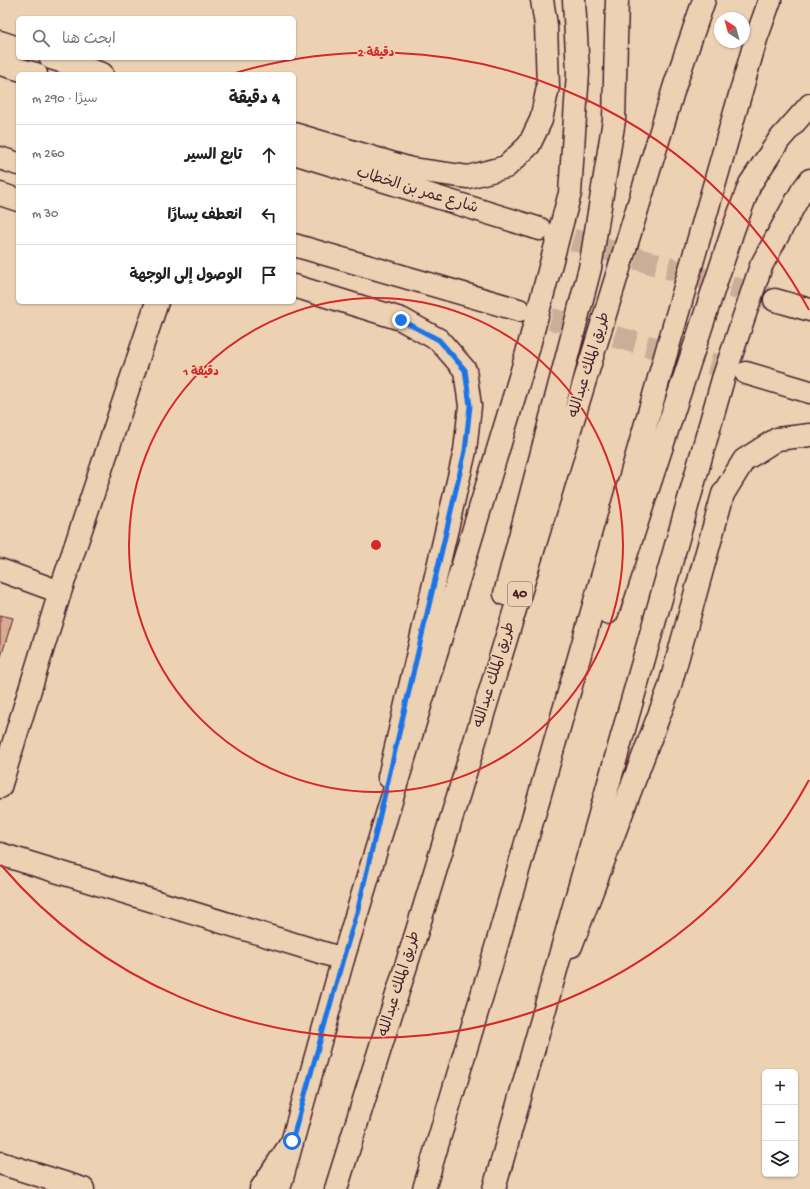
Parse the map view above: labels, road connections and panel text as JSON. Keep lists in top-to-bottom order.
{
  "streets": {
    "main road": ["شارع عمر بن الخطاب", "طريق الملك عبدالله", "40"]
  },
  "north": "top left",
  "page": {
    "search": "ابحث هنا",
    "heading": ["4 دقيقة", "سيرًا · 290 m"],
    "list": [
      ["تابع السير", "260 m"],
      ["انعطف يسارًا", "30 m"],
      "الوصول إلى الوجهة"
    ],
    "map_buttons": ["+", "−"]
  },
  "rings": ["2 دقيقة", "1 دقيقة"]
}
